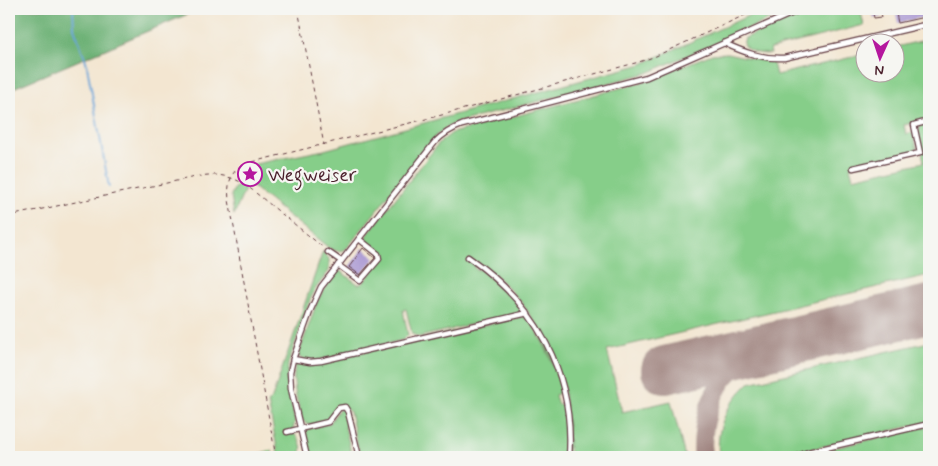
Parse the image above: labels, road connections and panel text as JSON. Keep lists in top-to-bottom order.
{
  "places": {
    "place": ["Wegweiser"]
  },
  "north": "bottom"
}
